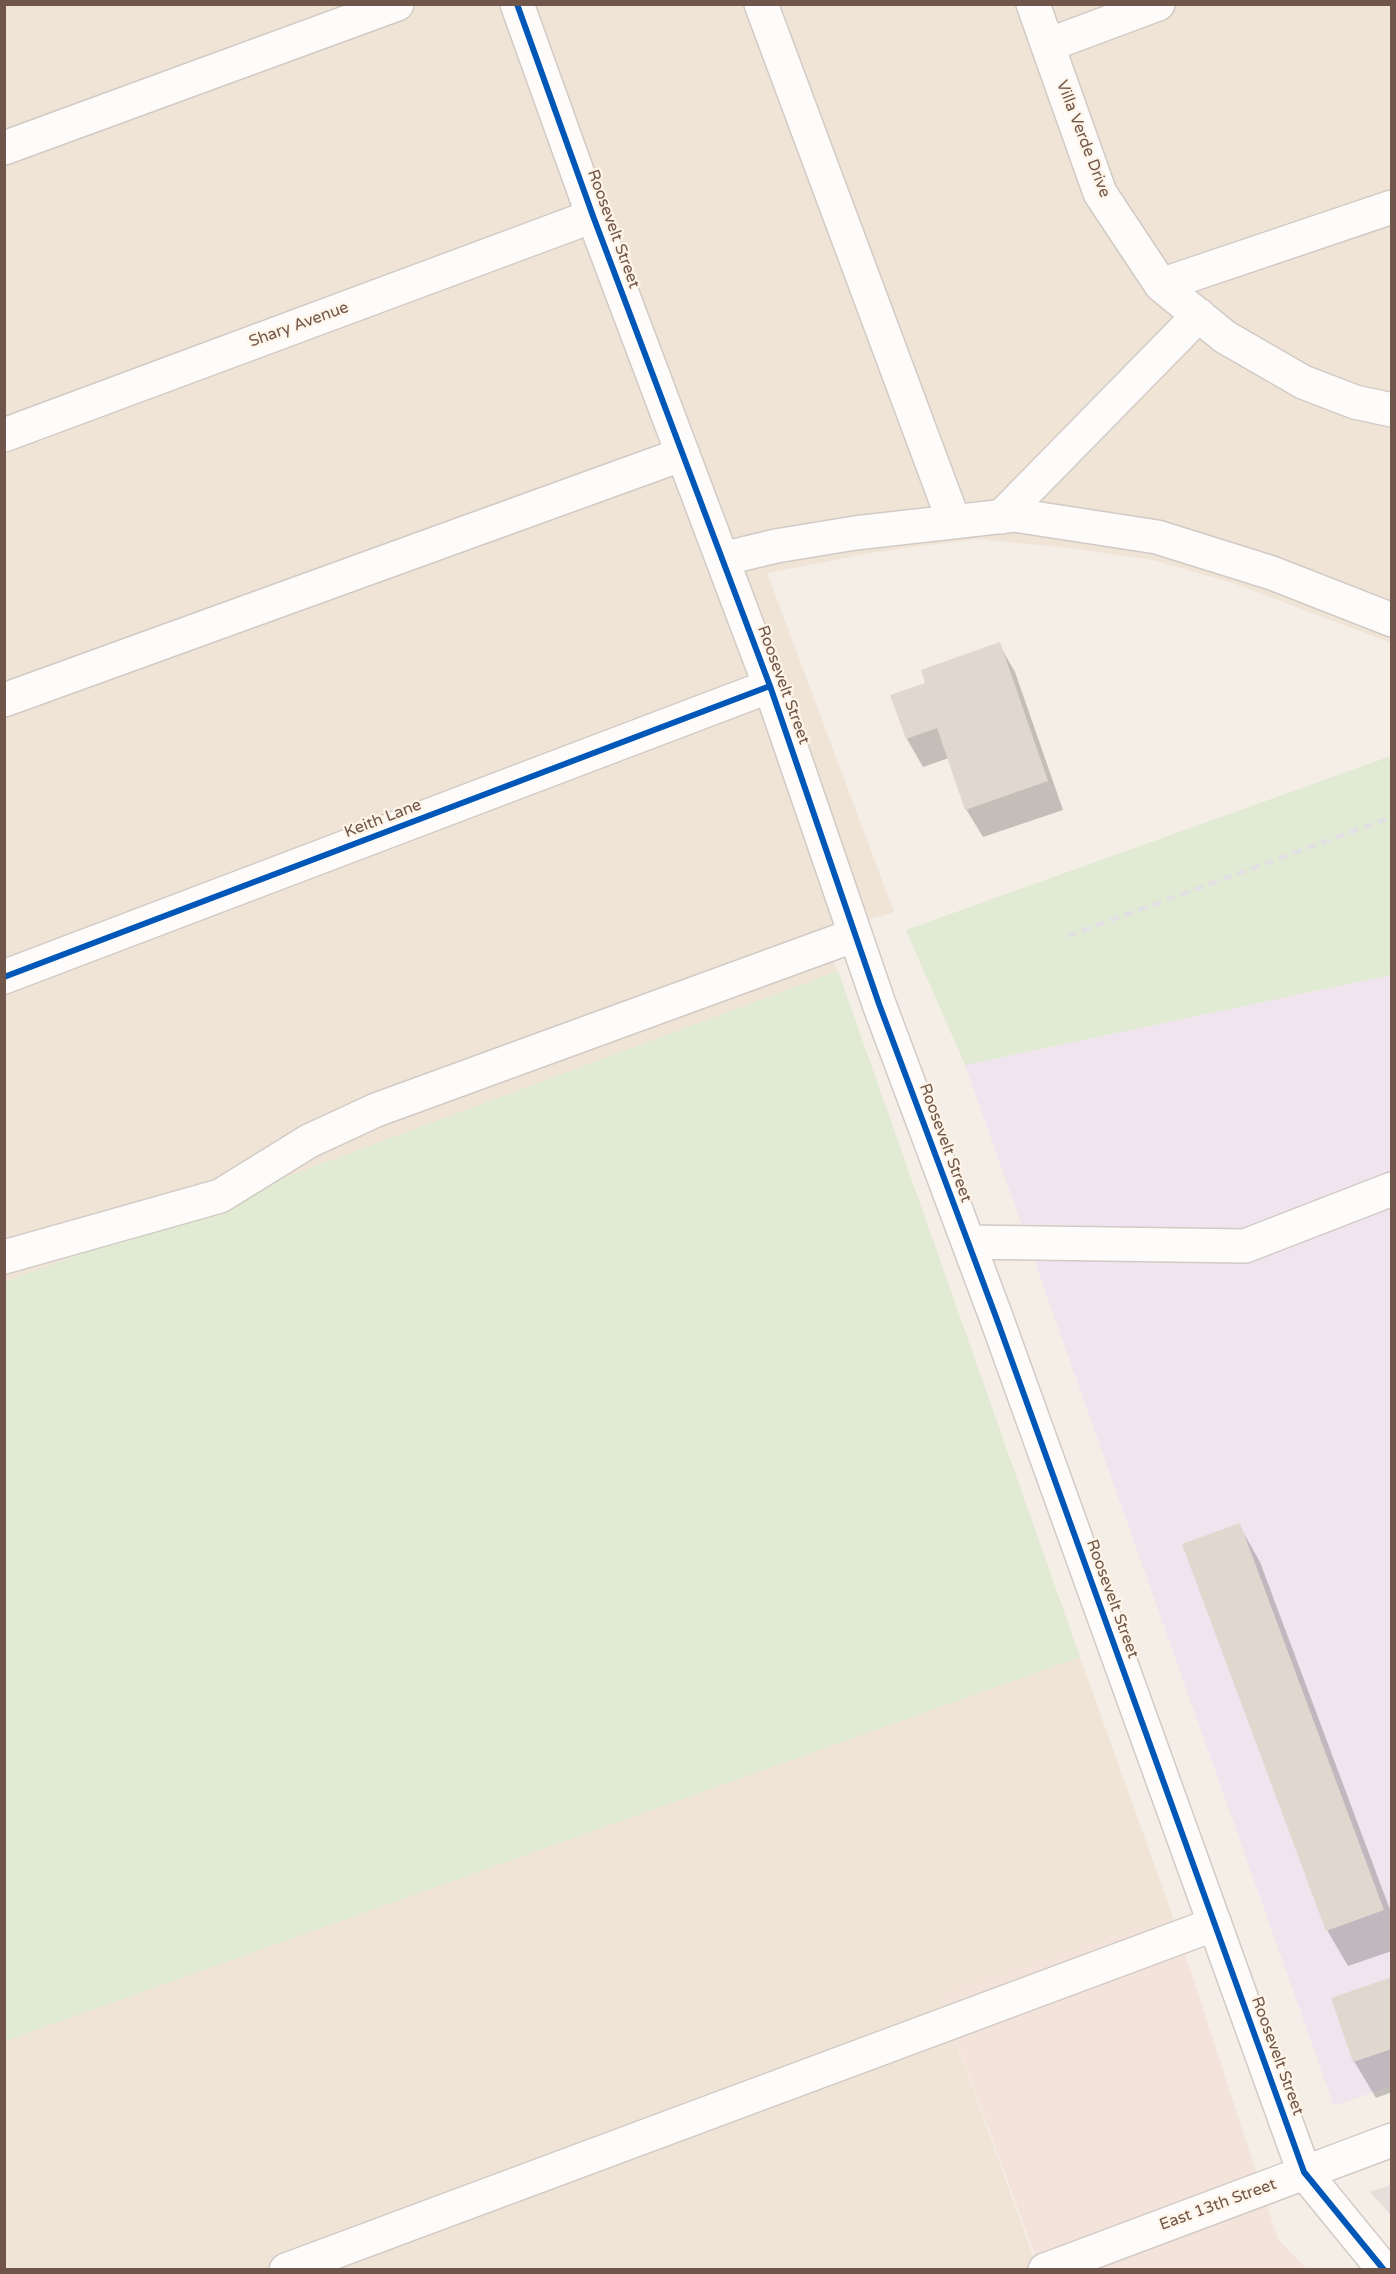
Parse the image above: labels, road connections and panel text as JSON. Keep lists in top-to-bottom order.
{
  "streets": {
    "street": [
      "Villa Verde Drive",
      "Roosevelt Street",
      "Shary Avenue",
      "Keith Lane",
      "East 13th Street"
    ]
  },
  "crossings": [
    ["Roosevelt Street", "Shary Avenue"],
    ["Roosevelt Street", "Keith Lane"],
    ["Roosevelt Street", "East 13th Street"]
  ]
}
